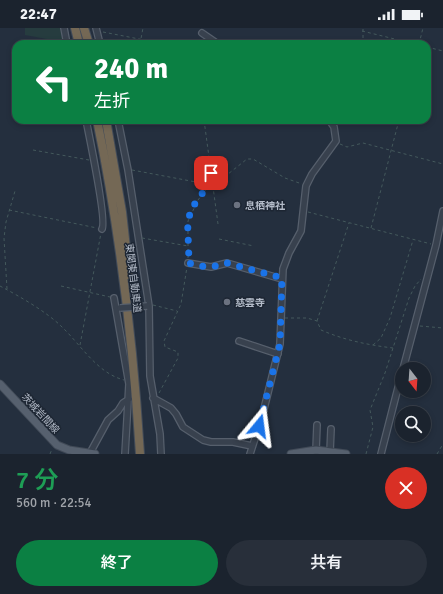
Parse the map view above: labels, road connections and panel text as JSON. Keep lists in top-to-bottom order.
{
  "streets": {
    "highway": ["東関東自動車道"],
    "main road": ["茨城岩間線"]
  },
  "places": ["息栖神社", "慈雲寺"],
  "north": "bottom",
  "page": {
    "status": "22:47",
    "turn": ["240 m", "左折"],
    "heading": ["7 分", "560 m · 22:54"],
    "buttons": ["終了", "共有"]
  }
}
